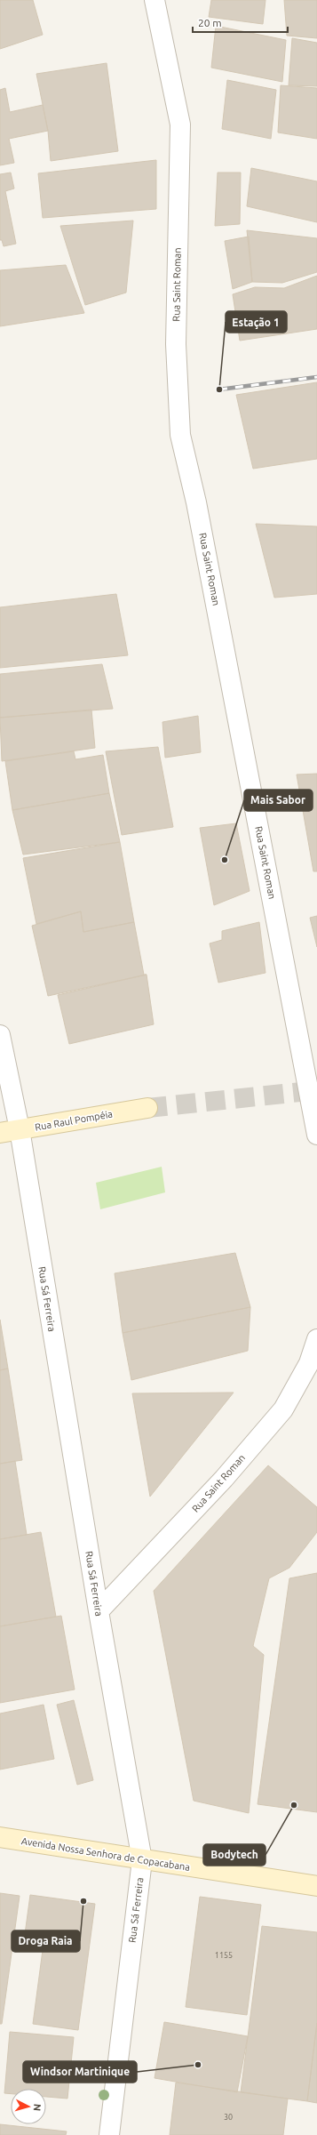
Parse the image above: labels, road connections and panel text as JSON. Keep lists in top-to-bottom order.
{
  "streets": {
    "main road": ["Rua Raul Pompéia", "Avenida Nossa Senhora de Copacabana"],
    "street": ["Rua Saint Roman", "Rua Sá Ferreira"]
  },
  "crossings": [
    ["Rua Saint Roman", "Rua Sá Ferreira"],
    ["Rua Raul Pompéia", "Rua Sá Ferreira"],
    ["Rua Sá Ferreira", "Avenida Nossa Senhora de Copacabana"]
  ],
  "places": [
    "Estação 1",
    "Mais Sabor",
    "Bodytech",
    "Droga Raia",
    "Windsor Martinique"
  ],
  "house_numbers": ["1155", "30"],
  "scale_bar": "20 m",
  "north": "right"
}
